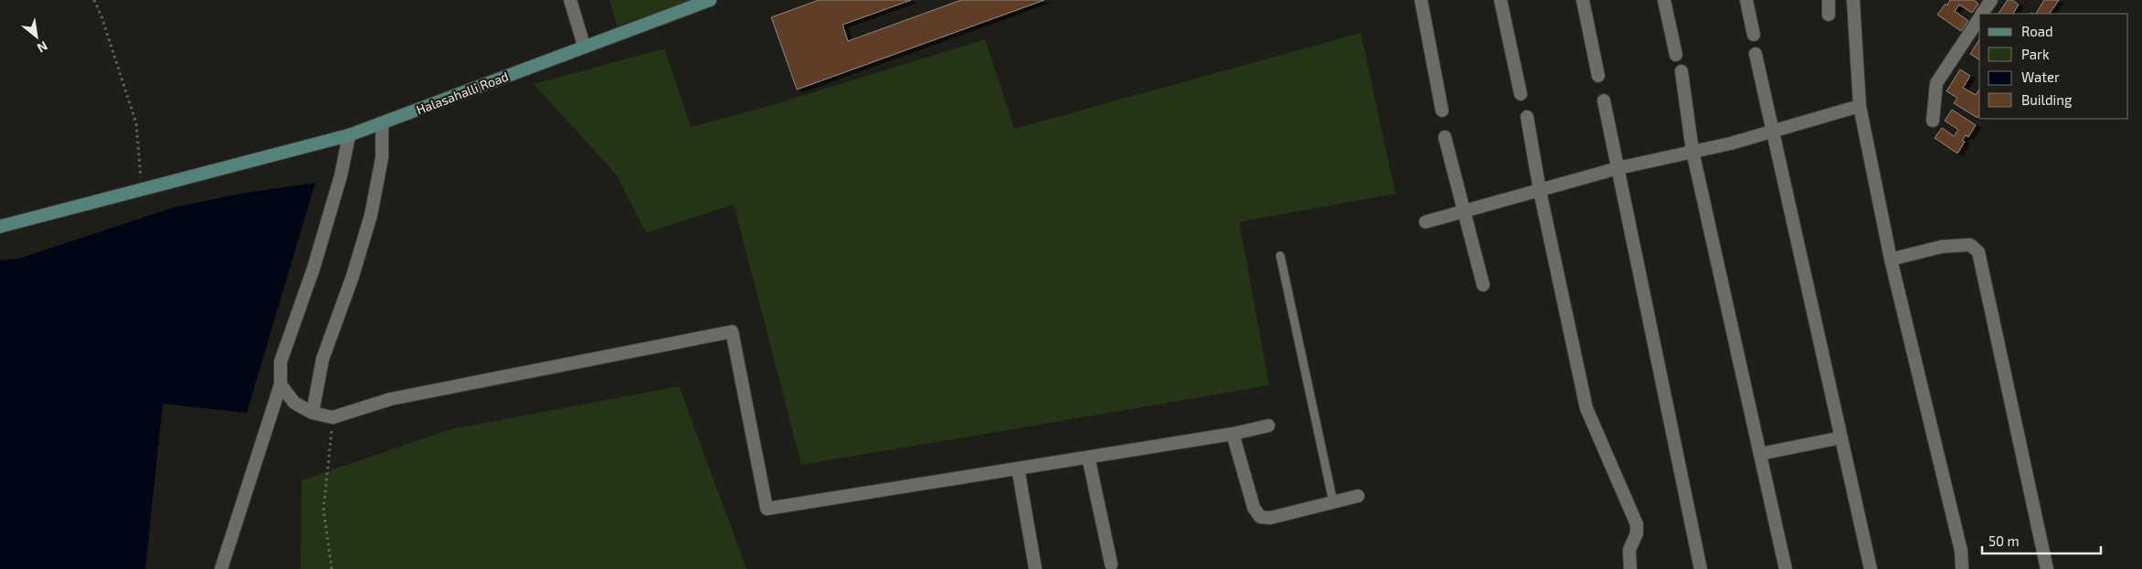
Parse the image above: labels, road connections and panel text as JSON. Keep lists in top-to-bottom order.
{
  "streets": {
    "main road": ["Halasahalli Road"]
  },
  "legend": [
    "Road",
    "Park",
    "Water",
    "Building"
  ],
  "scale_bar": "50 m",
  "north": "bottom right"
}
